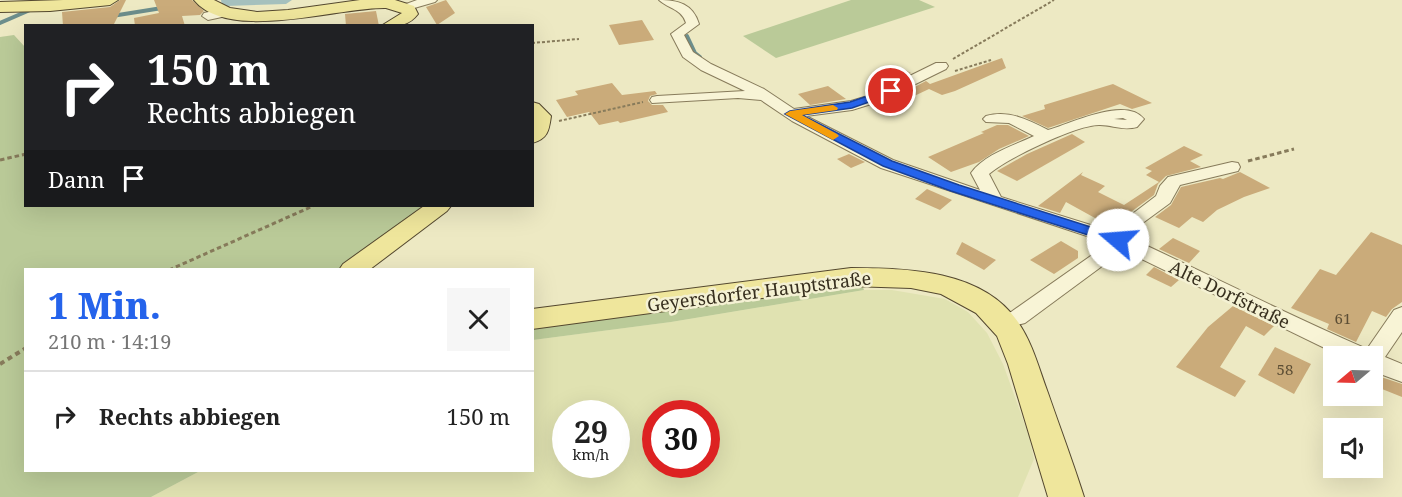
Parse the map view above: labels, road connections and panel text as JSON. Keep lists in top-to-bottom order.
{
  "streets": {
    "main road": ["Geyersdorfer Hauptstraße"],
    "street": ["Alte Dorfstraße"]
  },
  "house_numbers": ["61", "58"],
  "north": "left",
  "page": {
    "turn": ["150 m", "Rechts abbiegen"],
    "then": "Dann",
    "heading": ["1 Min.", "210 m · 14:19"],
    "list": [
      {
        "name": "Rechts abbiegen",
        "value": "150 m"
      }
    ],
    "speed": "29 km/h",
    "limit": "30"
  }
}
